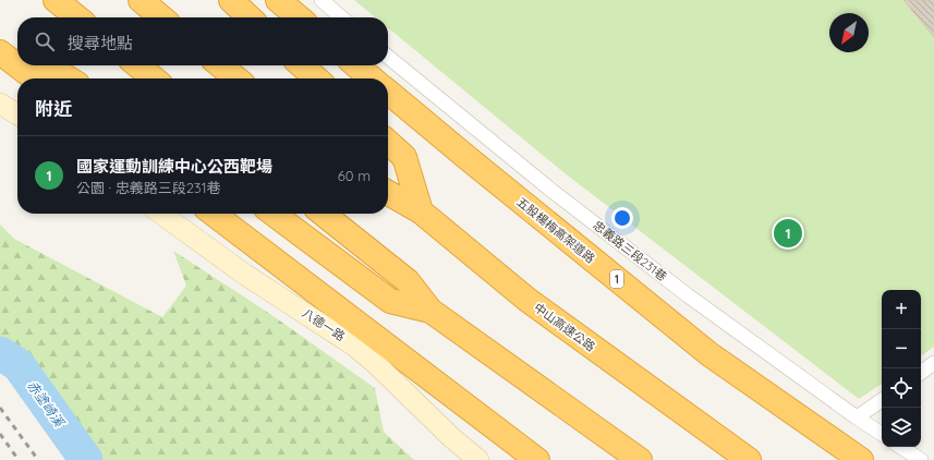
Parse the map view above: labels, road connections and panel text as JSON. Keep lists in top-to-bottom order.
{
  "streets": {
    "highway": ["五股楊梅高架道路", "1", "中山高速公路"],
    "street": ["忠義路三段231巷", "八德一路"]
  },
  "water": ["赤塗崎溪"],
  "north": "bottom left",
  "page": {
    "search": "搜尋地點",
    "heading": "附近",
    "list": [
      {
        "mark": "1",
        "name": "國家運動訓練中心公西靶場",
        "note": "公園 · 忠義路三段231巷",
        "value": "60 m"
      }
    ],
    "pins": "1",
    "map_buttons": ["+", "−"]
  }
}
